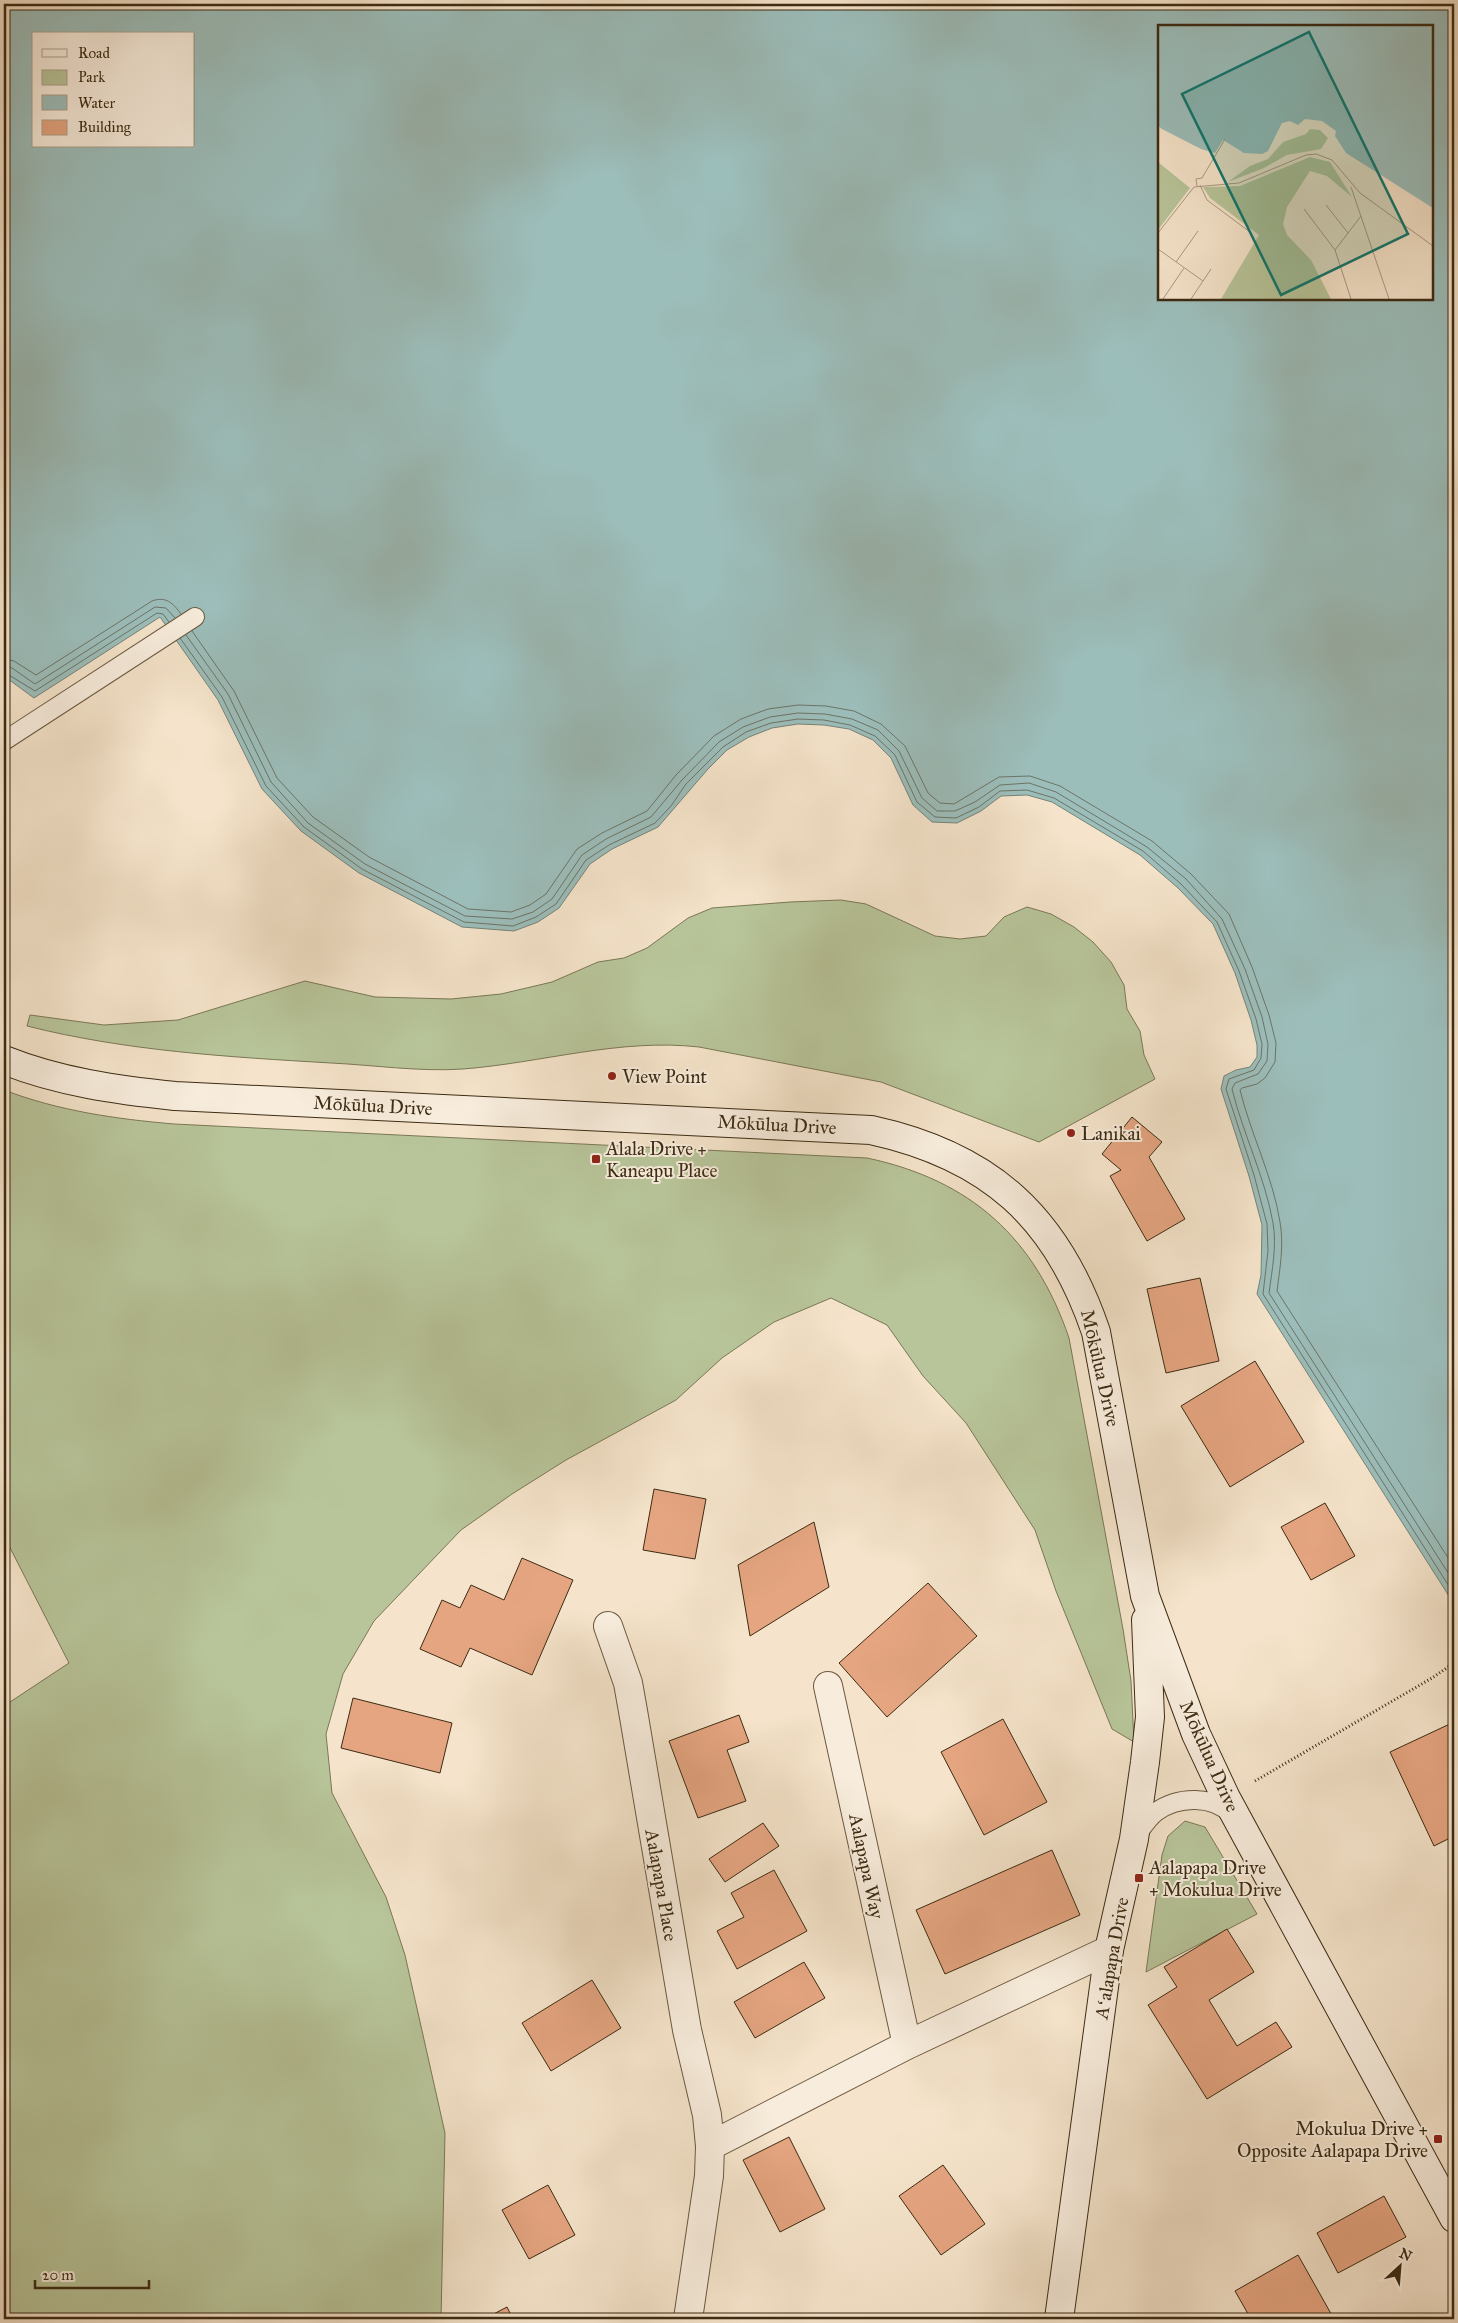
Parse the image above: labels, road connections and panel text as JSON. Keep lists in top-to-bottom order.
{
  "streets": {
    "street": [
      "Mōkūlua Drive",
      "Aalapapa Way",
      "Aalapapa Place",
      "Aʻalapapa Drive"
    ]
  },
  "crossings": [
    ["Mōkūlua Drive", "Aʻalapapa Drive"]
  ],
  "places": {
    "other": ["View Point", "Lanikai"],
    "transit": ["Alala Drive + Kaneapu Place", "Aalapapa Drive + Mokulua Drive", "Mokulua Drive + Opposite Aalapapa Drive"]
  },
  "legend": [
    "Road",
    "Park",
    "Water",
    "Building"
  ],
  "scale_bar": "20 m",
  "north": "top right"
}
